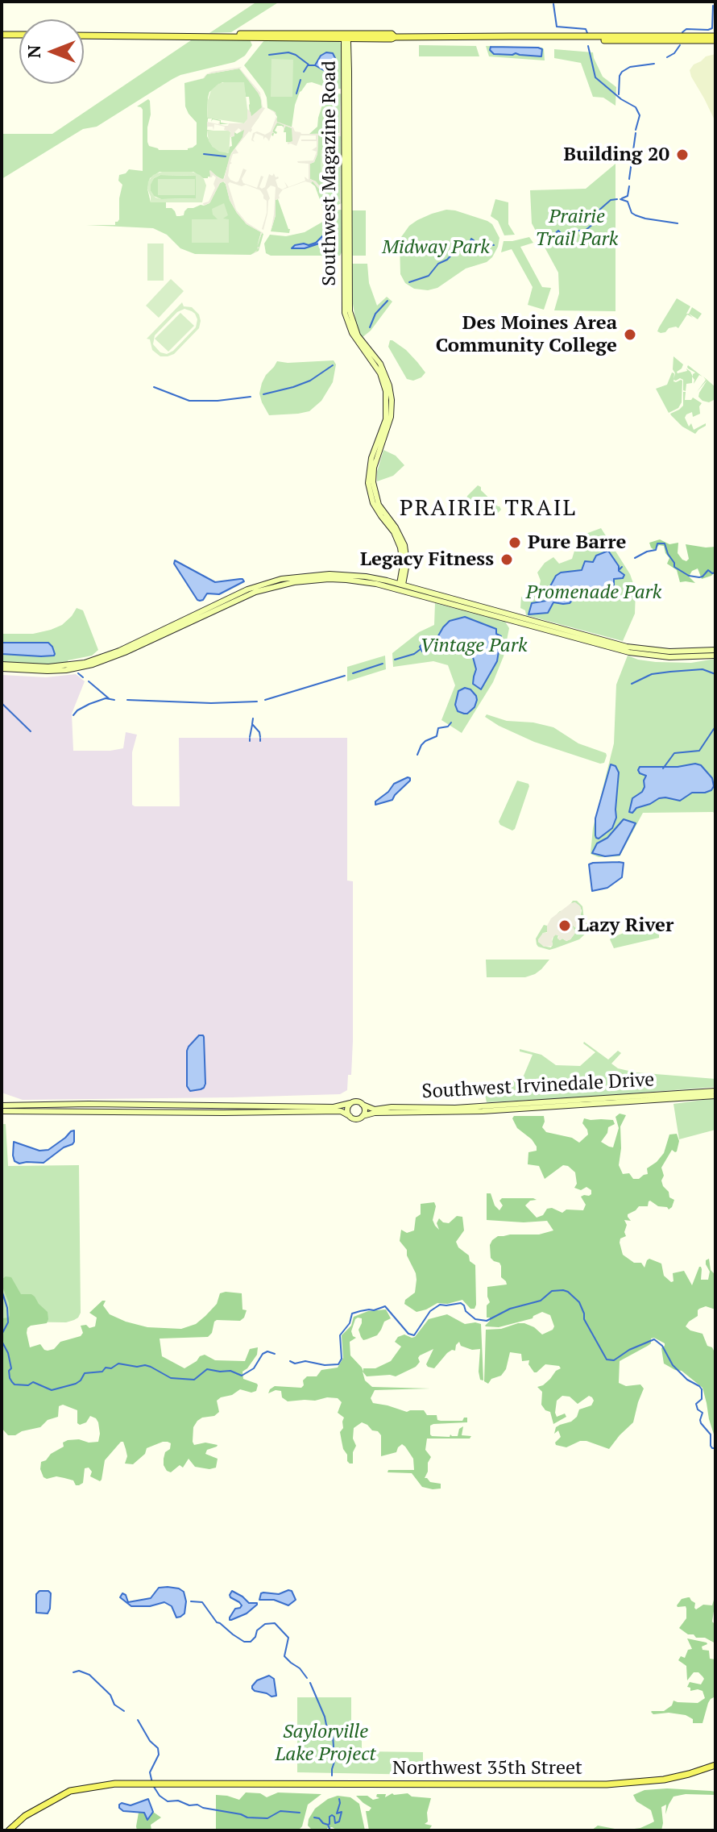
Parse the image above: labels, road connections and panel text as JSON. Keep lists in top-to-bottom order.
{
  "streets": {
    "main road": ["Southwest Magazine Road", "Southwest Irvinedale Drive", "Northwest 35th Street"]
  },
  "districts": ["PRAIRIE TRAIL"],
  "parks": [
    "Prairie Trail Park",
    "Midway Park",
    "Promenade Park",
    "Vintage Park",
    "Saylorville Lake Project"
  ],
  "places": [
    "Building 20",
    "Des Moines Area Community College",
    "Pure Barre",
    "Legacy Fitness",
    "Lazy River"
  ],
  "north": "left"
}
